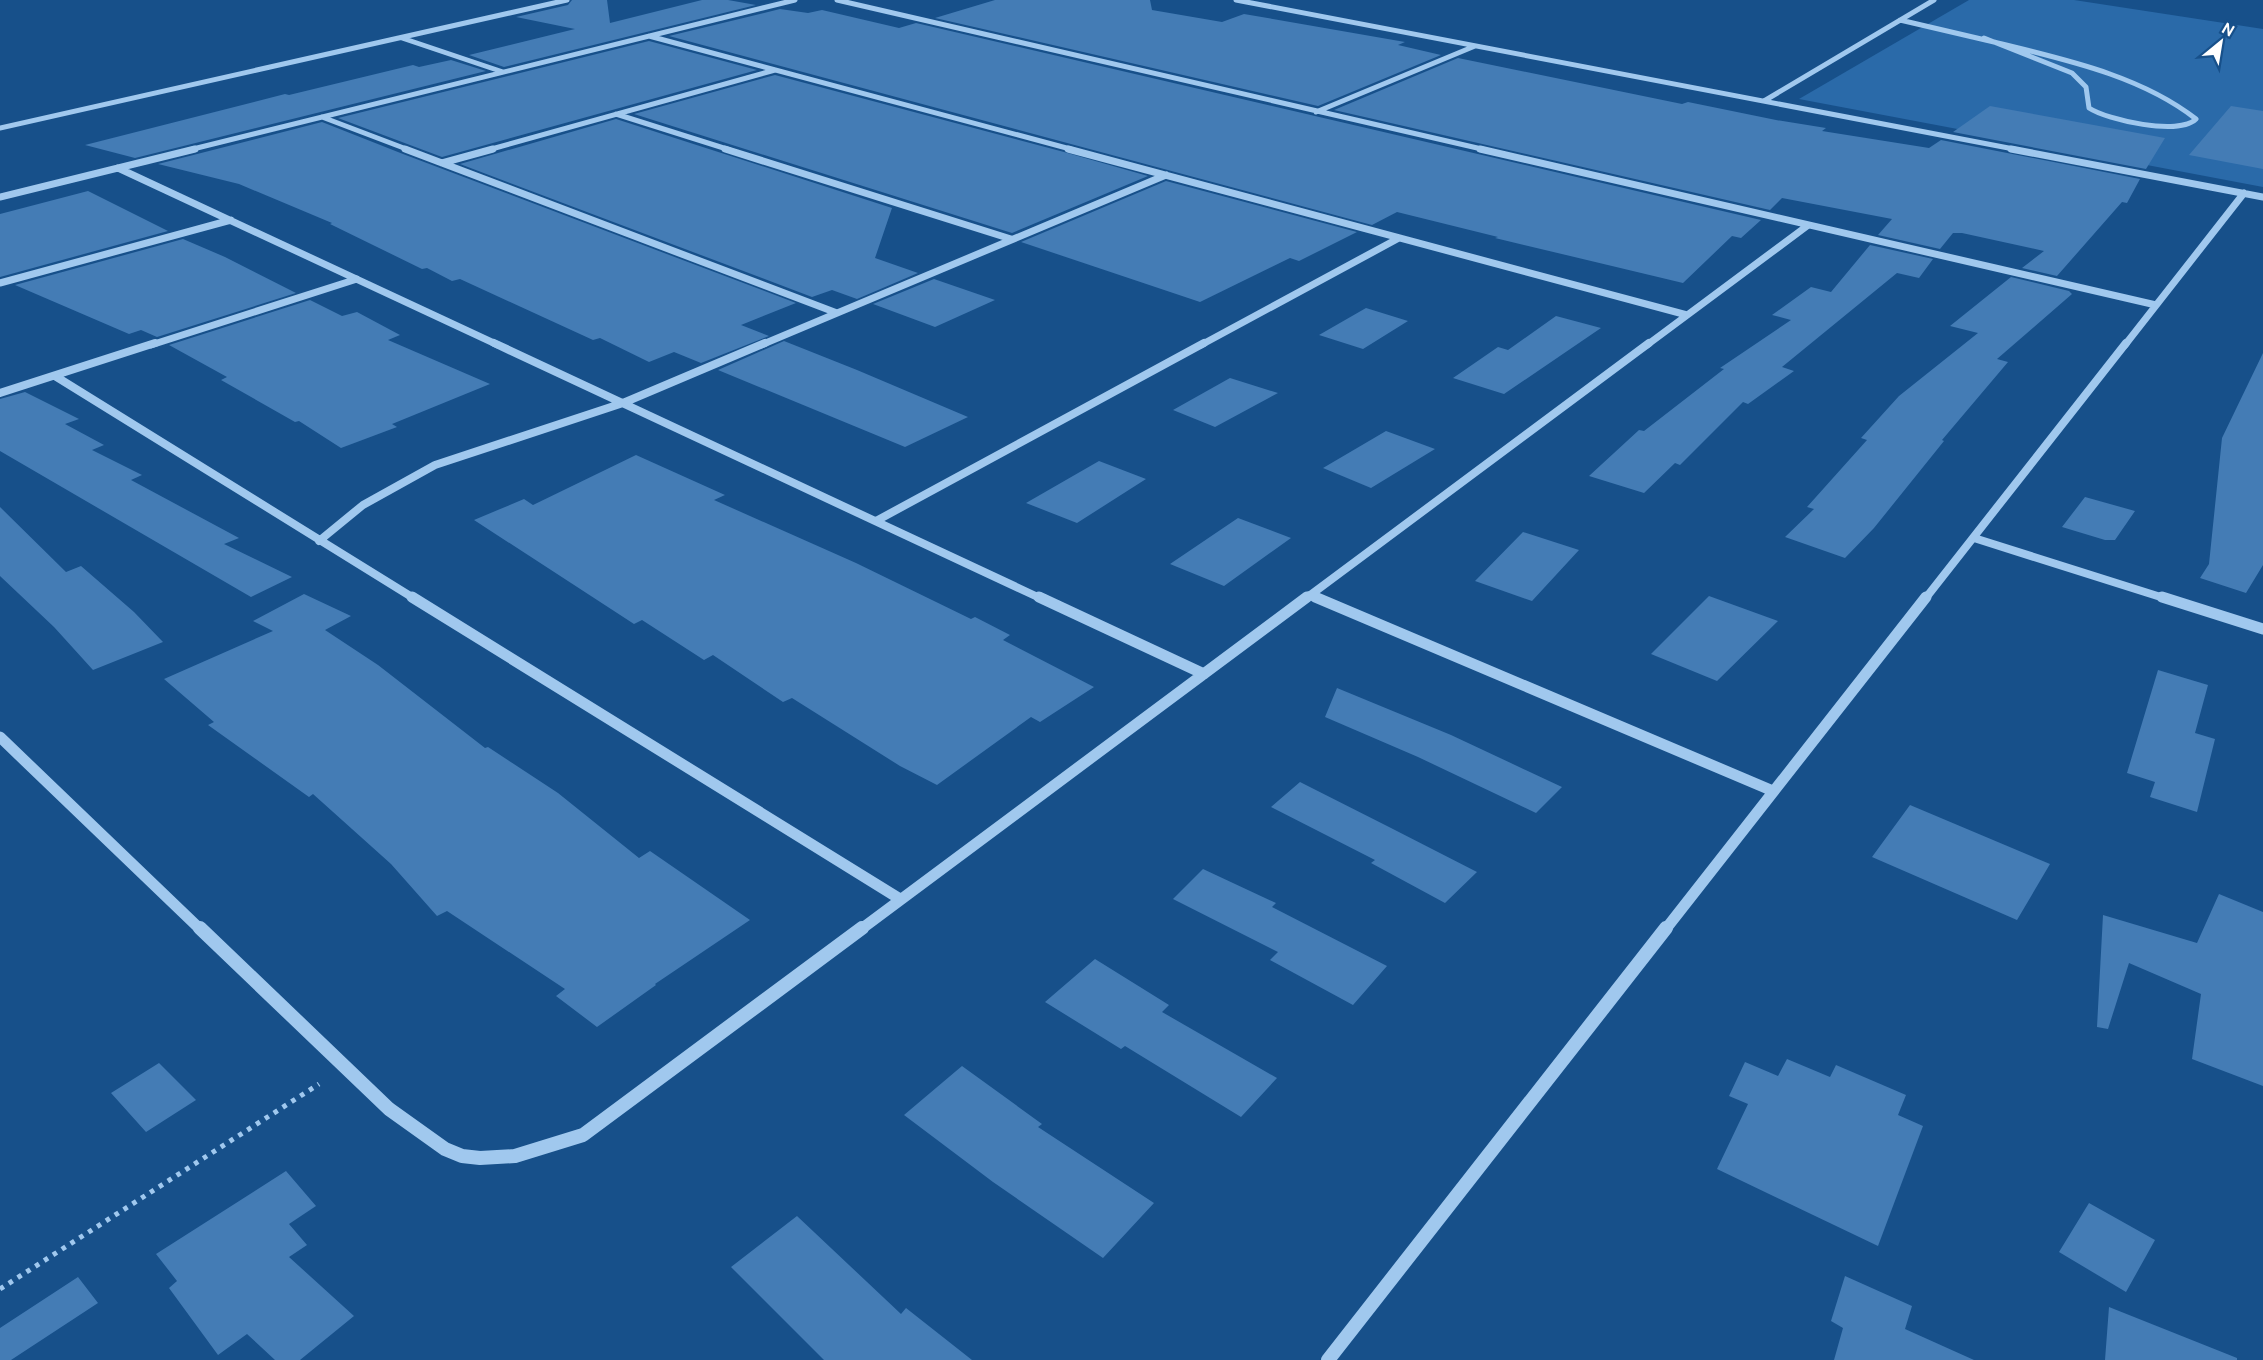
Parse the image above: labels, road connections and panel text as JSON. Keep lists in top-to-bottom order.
{
  "north": "top right"
}
